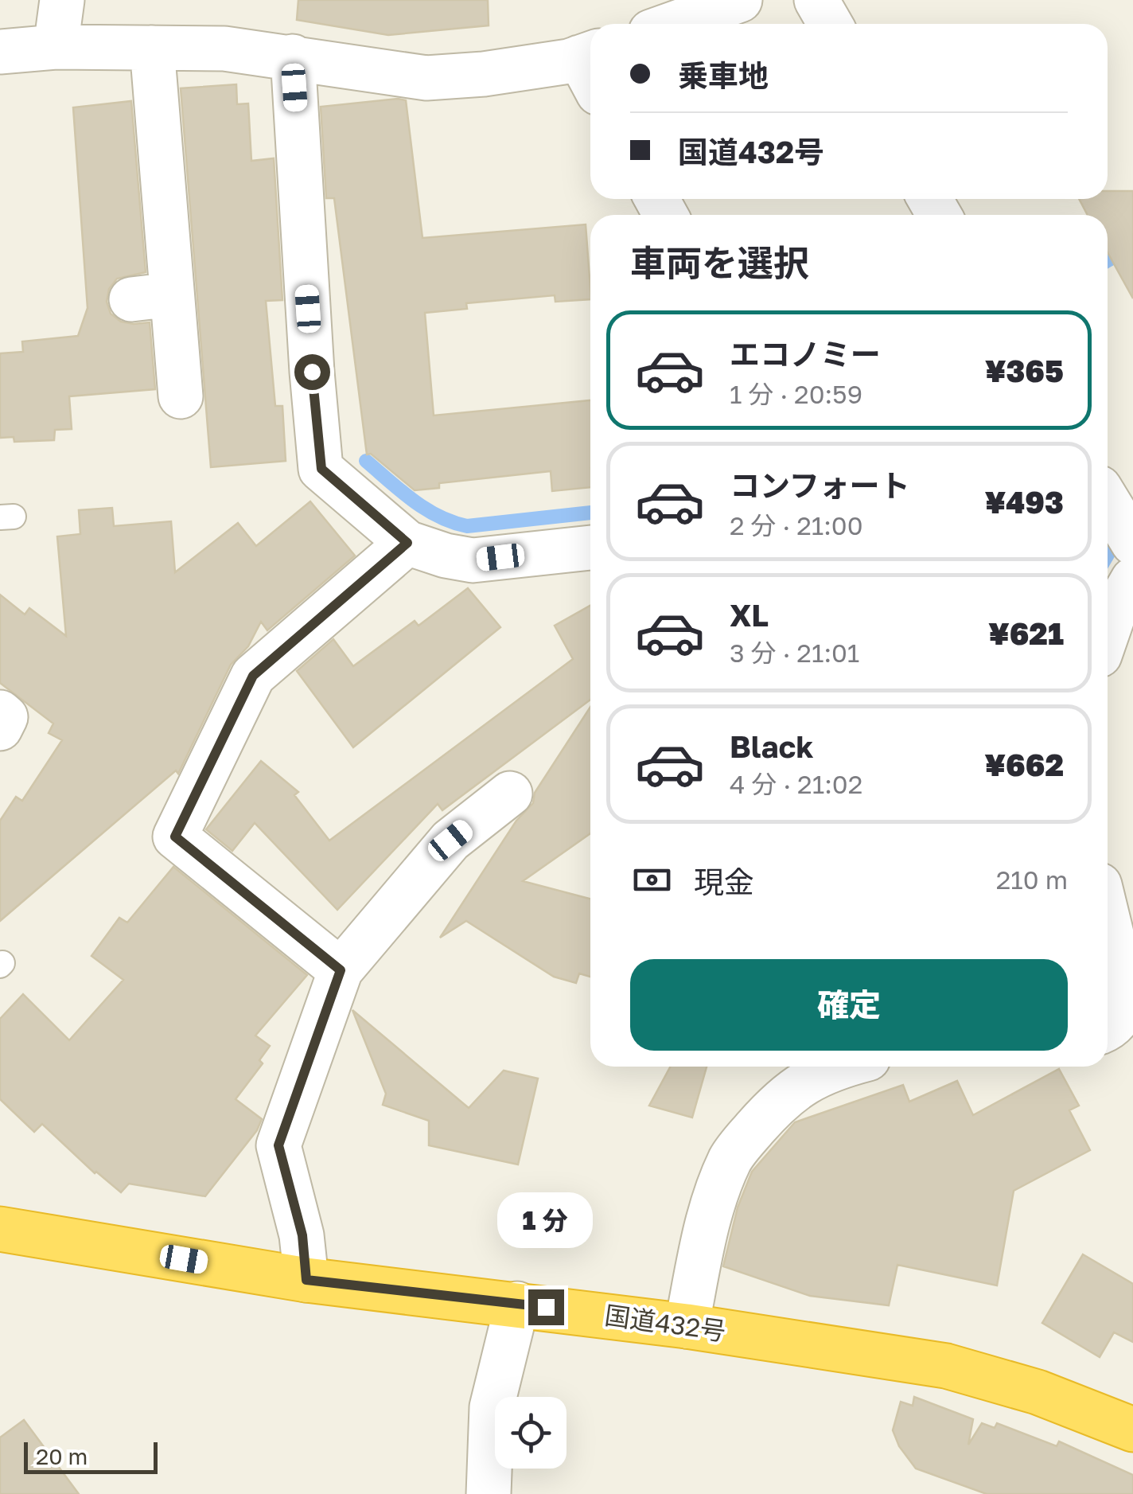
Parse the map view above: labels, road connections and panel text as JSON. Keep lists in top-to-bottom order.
{
  "streets": {
    "highway": ["国道432号"]
  },
  "scale_bar": "20 m",
  "page": {
    "banner": ["乗車地", "国道432号"],
    "heading": "車両を選択",
    "list": [
      {
        "name": "エコノミー",
        "note": "1 分 · 20:59",
        "value": "¥365"
      },
      {
        "name": "コンフォート",
        "note": "2 分 · 21:00",
        "value": "¥493"
      },
      {
        "name": "XL",
        "note": "3 分 · 21:01",
        "value": "¥621"
      },
      {
        "name": "Black",
        "note": "4 分 · 21:02",
        "value": "¥662"
      }
    ],
    "pay": ["現金", "210 m"],
    "buttons": "確定",
    "bubble": "1 分",
    "scale": "20 m"
  }
}
